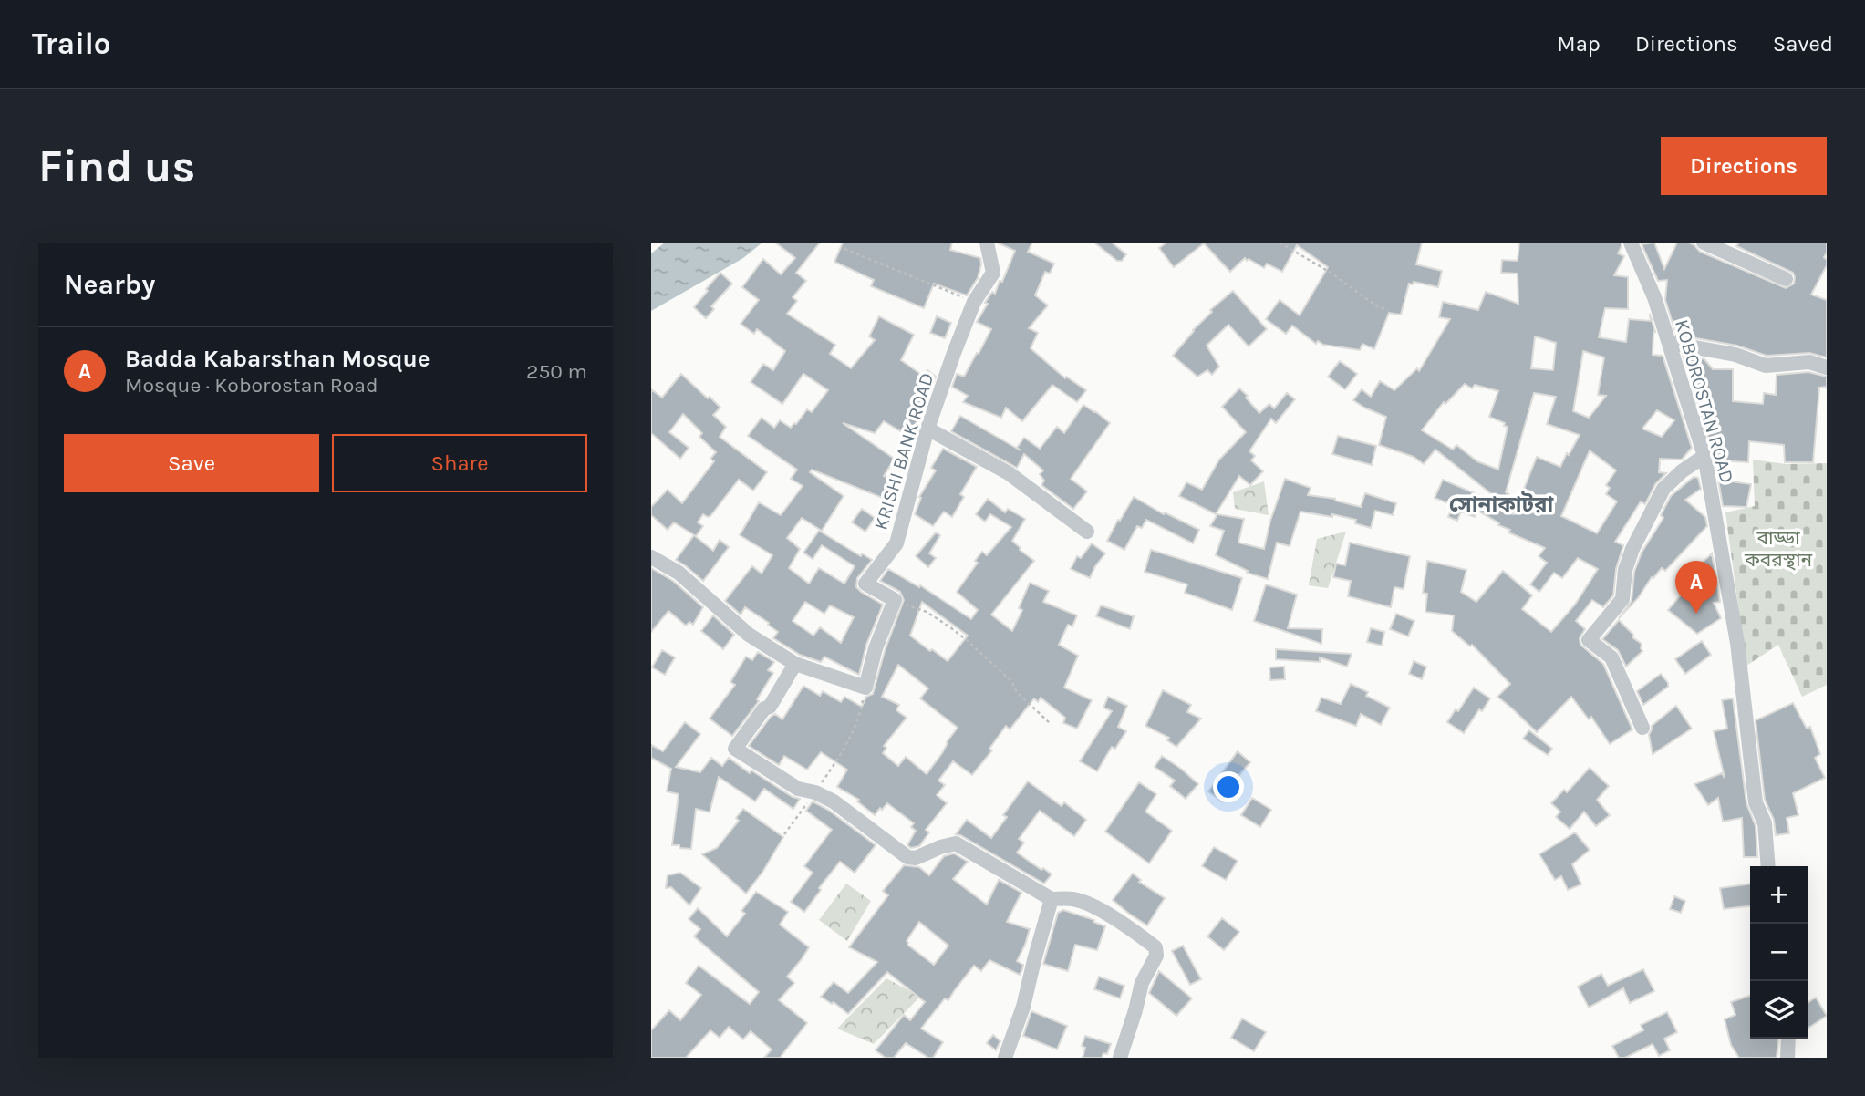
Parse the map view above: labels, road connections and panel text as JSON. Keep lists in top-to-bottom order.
{
  "streets": {
    "street": ["KOBOROSTAN ROAD", "KRISHI BANK ROAD"]
  },
  "districts": ["সোনাকাটরা"],
  "parks": ["বাড্ডা কবরস্থান"],
  "page": {
    "header": "Trailo",
    "nav": ["Map", "Directions", "Saved"],
    "buttons": [
      "Directions",
      ["Save", "Share"]
    ],
    "title": "Find us",
    "heading": "Nearby",
    "list": [
      {
        "mark": "A",
        "name": "Badda Kabarsthan Mosque",
        "note": "Mosque · Koborostan Road",
        "value": "250 m"
      }
    ],
    "pins": "A",
    "map_buttons": ["+", "−"]
  }
}
